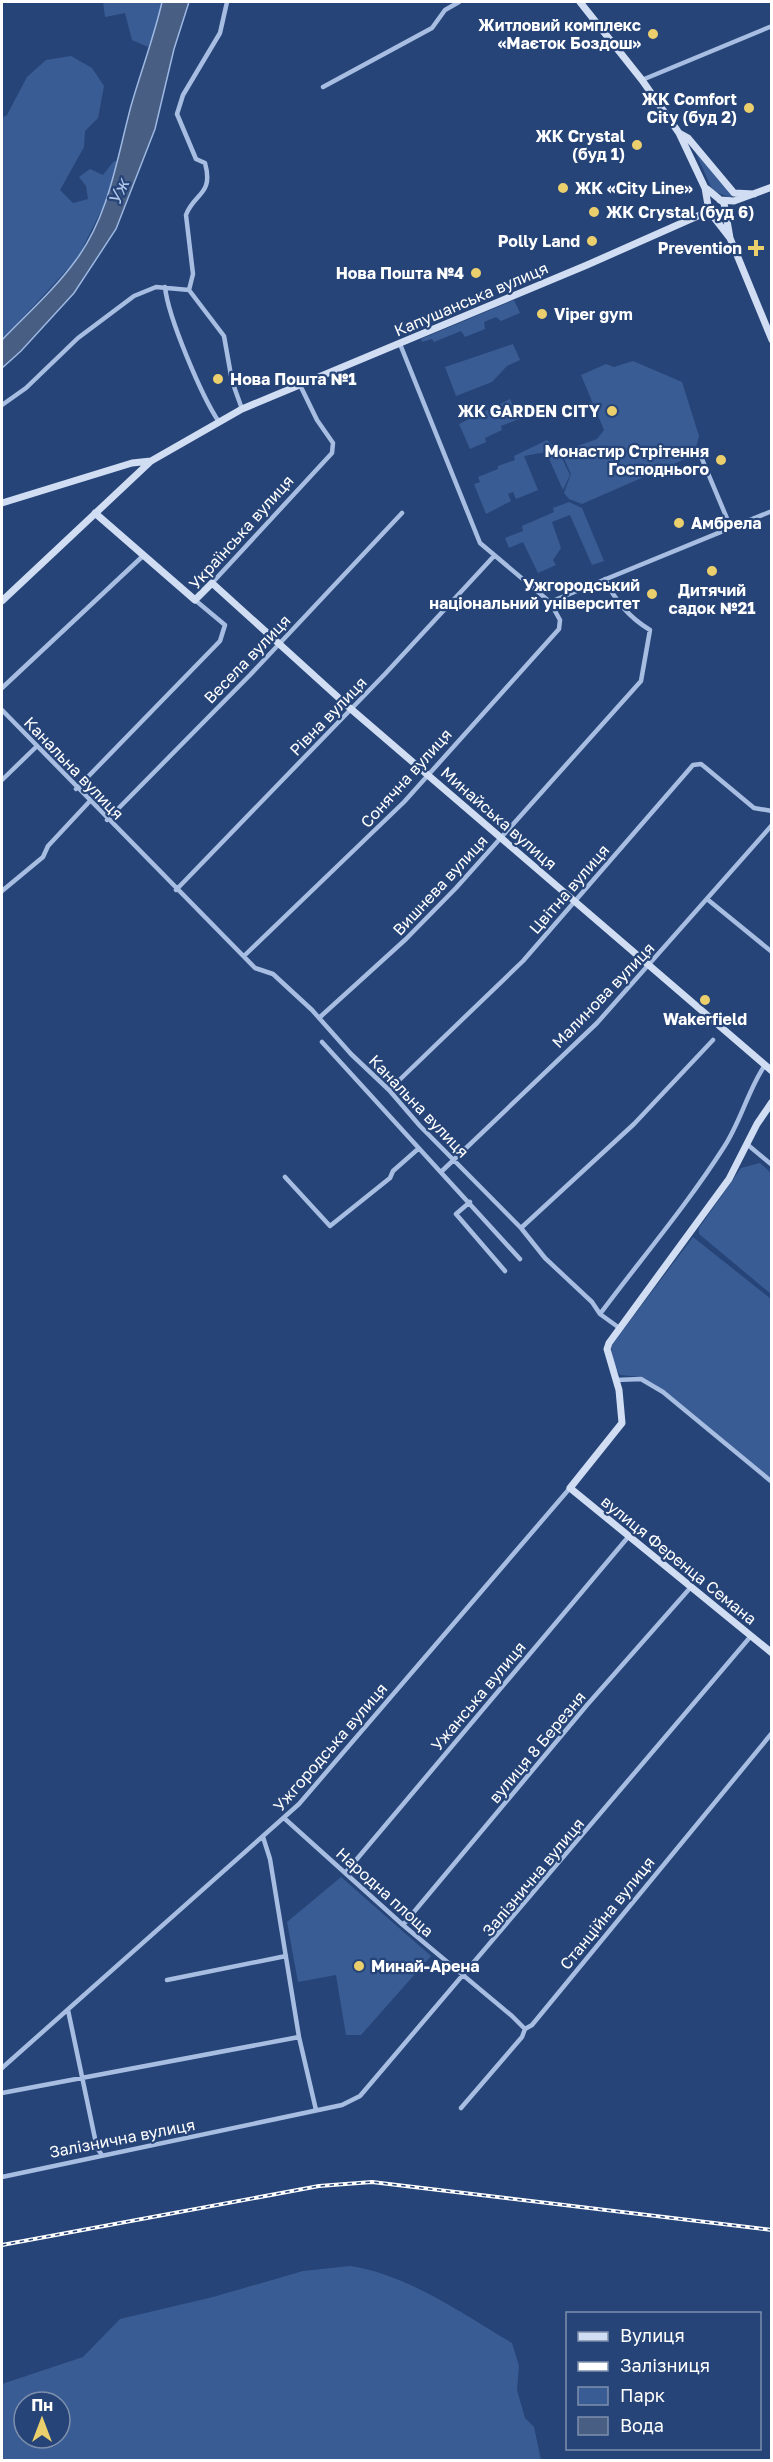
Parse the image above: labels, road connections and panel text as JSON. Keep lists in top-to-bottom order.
{
  "streets": {
    "street": [
      "Капушанська вулиця",
      "Українська вулиця",
      "Весела вулиця",
      "Рівна вулиця",
      "Канальна вулиця",
      "Сонячна вулиця",
      "Минайська вулиця",
      "Вишнева вулиця",
      "Цвітна вулиця",
      "Малинова вулиця",
      "вулиця Ференца Семана",
      "Ужанська вулиця",
      "Ужгородська вулиця",
      "вулиця 8 Березня",
      "Залізнична вулиця",
      "Народна площа",
      "Станційна вулиця"
    ]
  },
  "crossings": [
    ["Капушанська вулиця", "Українська вулиця"],
    ["Українська вулиця", "Канальна вулиця"],
    ["Українська вулиця", "Минайська вулиця"],
    ["Весела вулиця", "Канальна вулиця"],
    ["Весела вулиця", "Минайська вулиця"],
    ["Рівна вулиця", "Канальна вулиця"],
    ["Рівна вулиця", "Минайська вулиця"],
    ["Канальна вулиця", "Сонячна вулиця"],
    ["Канальна вулиця", "Вишнева вулиця"],
    ["Канальна вулиця", "Цвітна вулиця"],
    ["Канальна вулиця", "Малинова вулиця"],
    ["Сонячна вулиця", "Минайська вулиця"],
    ["Минайська вулиця", "Вишнева вулиця"],
    ["Минайська вулиця", "Цвітна вулиця"],
    ["Минайська вулиця", "Малинова вулиця"],
    ["вулиця Ференца Семана", "Ужанська вулиця"],
    ["вулиця Ференца Семана", "Ужгородська вулиця"],
    ["вулиця Ференца Семана", "вулиця 8 Березня"],
    ["вулиця Ференца Семана", "Залізнична вулиця"],
    ["Ужанська вулиця", "Народна площа"],
    ["Ужгородська вулиця", "Народна площа"],
    ["вулиця 8 Березня", "Народна площа"],
    ["Залізнична вулиця", "Народна площа"],
    ["Народна площа", "Станційна вулиця"]
  ],
  "water": ["Уж"],
  "places": {
    "other": [
      "Житловий комплекс «Маєток Боздош»",
      "ЖК Comfort City (буд 2)",
      "ЖК Crystal (буд 1)",
      "ЖК «City Line»",
      "ЖК Crystal (буд 6)",
      "Polly Land",
      "Нова Пошта №4",
      "Viper gym",
      "Нова Пошта №1",
      "ЖК GARDEN CITY",
      "Монастир Стрітення Господнього",
      "Амбрела",
      "Дитячий садок №21",
      "Ужгородський національний університет",
      "Wakerfield",
      "Минай-Арена"
    ],
    "health": ["Prevention"]
  },
  "legend": [
    "Вулиця",
    "Залізниця",
    "Парк",
    "Вода"
  ],
  "north": "top"
}
